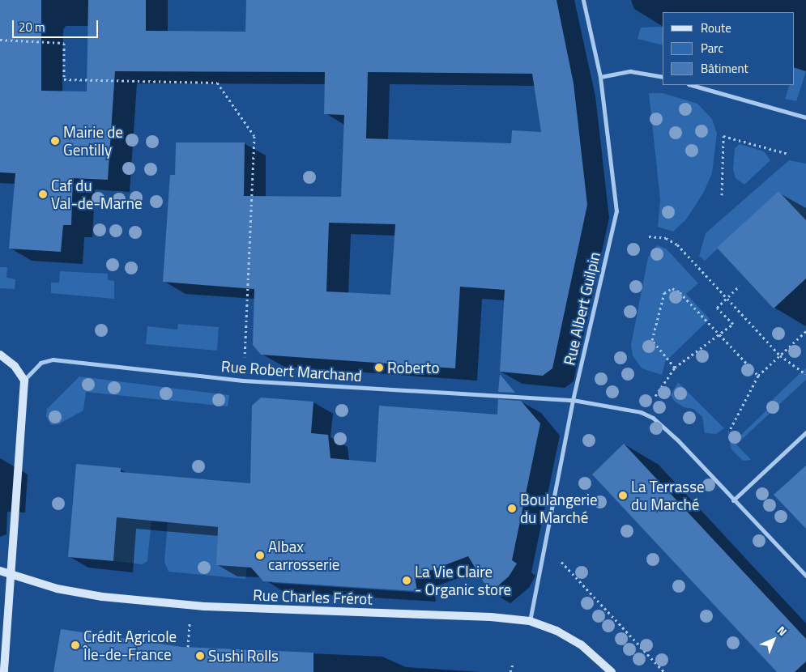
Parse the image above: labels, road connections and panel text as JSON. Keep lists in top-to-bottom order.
{
  "streets": {
    "main road": ["Rue Charles Frérot"],
    "street": ["Rue Albert Guilpin", "Rue Robert Marchand"]
  },
  "crossings": [
    ["Rue Albert Guilpin", "Rue Robert Marchand"],
    ["Rue Albert Guilpin", "Rue Charles Frérot"]
  ],
  "places": [
    "Mairie de Gentilly",
    "Caf du Val-de-Marne",
    "Roberto",
    "La Terrasse du Marché",
    "Boulangerie du Marché",
    "Albax carrosserie",
    "La Vie Claire - Organic store",
    "Crédit Agricole Île-de-France",
    "Sushi Rolls"
  ],
  "legend": ["Route", "Parc", "Bâtiment"],
  "scale_bar": "20 m",
  "north": "top right"
}
